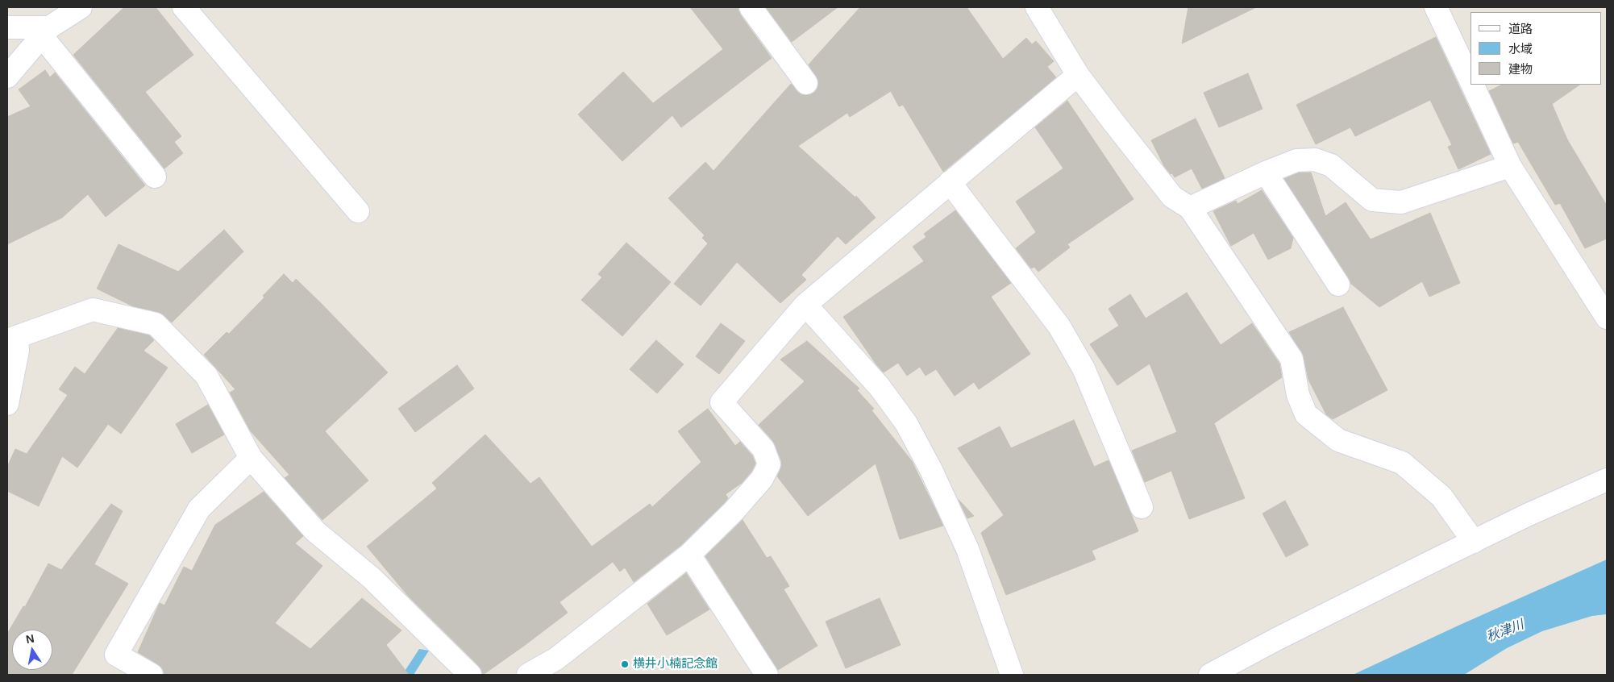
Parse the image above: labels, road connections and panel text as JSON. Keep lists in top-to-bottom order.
{
  "water": ["秋津川"],
  "places": ["横井小楠記念館"],
  "legend": ["道路", "水域", "建物"],
  "north": "top"
}
